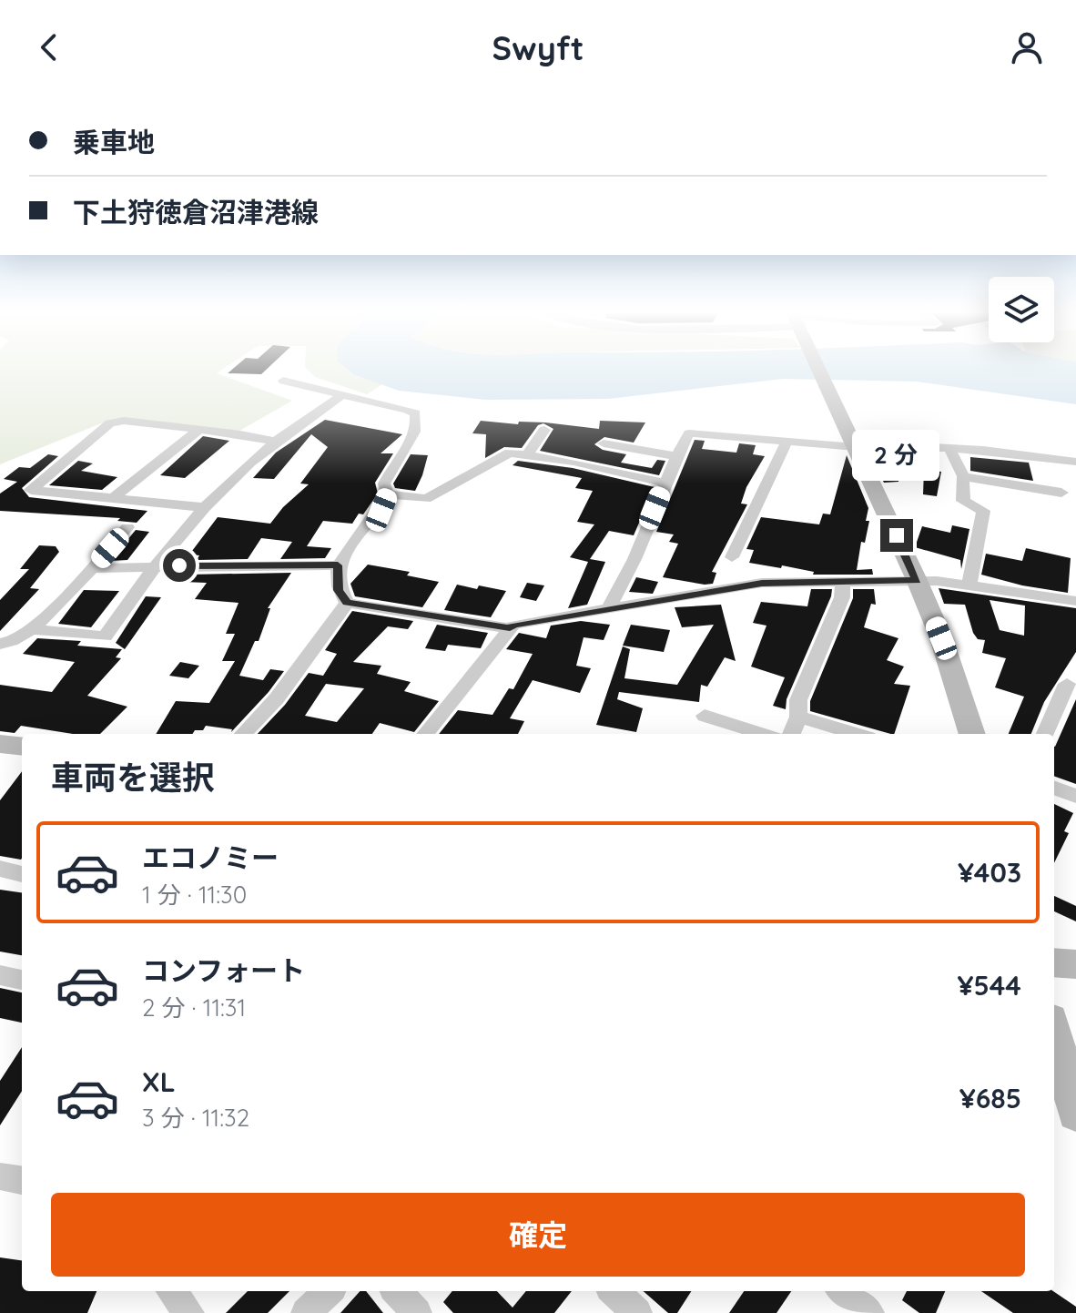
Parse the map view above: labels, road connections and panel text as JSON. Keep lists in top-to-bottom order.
{
  "page": {
    "header": "Swyft",
    "banner": ["乗車地", "下土狩徳倉沼津港線"],
    "bubble": "2 分",
    "heading": "車両を選択",
    "list": [
      {
        "name": "エコノミー",
        "note": "1 分 · 11:30",
        "value": "¥403"
      },
      {
        "name": "コンフォート",
        "note": "2 分 · 11:31",
        "value": "¥544"
      },
      {
        "name": "XL",
        "note": "3 分 · 11:32",
        "value": "¥685"
      }
    ],
    "buttons": "確定"
  }
}
